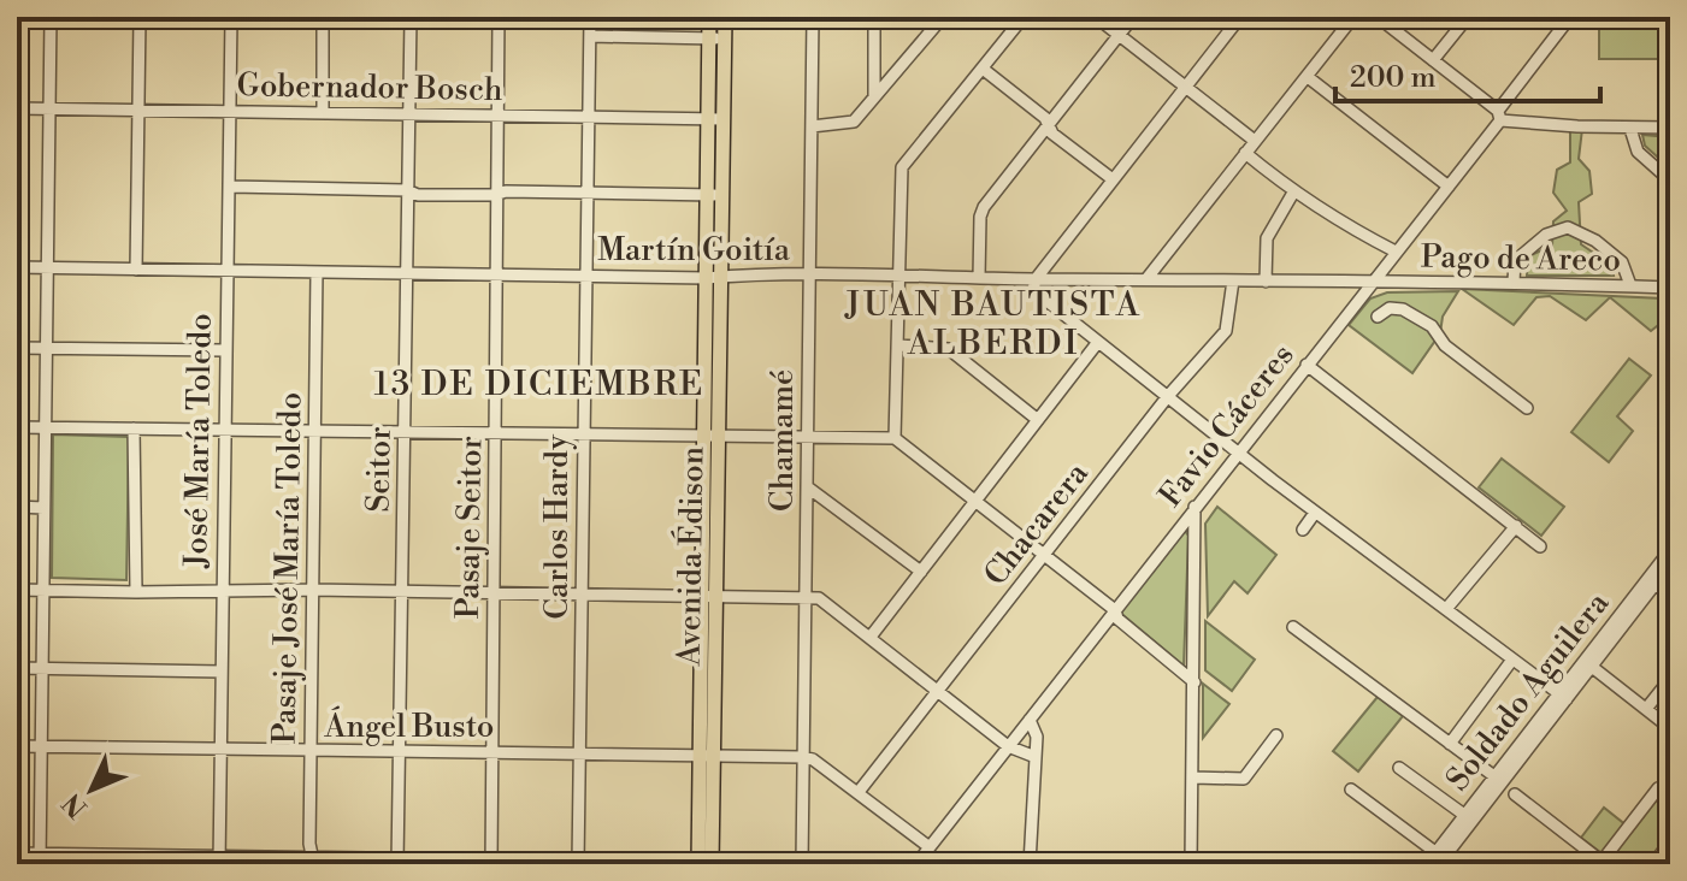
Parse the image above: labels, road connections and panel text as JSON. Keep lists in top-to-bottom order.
{
  "streets": {
    "main road": ["Avenida Édison"],
    "street": [
      "Gobernador Bosch",
      "Martín Goitía",
      "Pago de Areco",
      "Favio Cáceres",
      "José María Toledo",
      "Chamamé",
      "Seitor",
      "Chacarera",
      "Pasaje Seitor",
      "Carlos Hardy",
      "Pasaje José María Toledo",
      "Soldado Aguilera",
      "Ángel Busto"
    ]
  },
  "crossings": [
    ["Gobernador Bosch", "José María Toledo"],
    ["Gobernador Bosch", "Seitor"],
    ["Gobernador Bosch", "Pasaje Seitor"],
    ["Gobernador Bosch", "Carlos Hardy"],
    ["Gobernador Bosch", "Avenida Édison"],
    ["Martín Goitía", "Pago de Areco"],
    ["Martín Goitía", "Favio Cáceres"],
    ["Martín Goitía", "José María Toledo"],
    ["Martín Goitía", "Chamamé"],
    ["Martín Goitía", "Seitor"],
    ["Martín Goitía", "Chacarera"],
    ["Martín Goitía", "Pasaje Seitor"],
    ["Martín Goitía", "Carlos Hardy"],
    ["Martín Goitía", "Avenida Édison"],
    ["Martín Goitía", "Pasaje José María Toledo"],
    ["Pago de Areco", "Favio Cáceres"],
    ["José María Toledo", "Ángel Busto"],
    ["Chamamé", "Ángel Busto"],
    ["Seitor", "Ángel Busto"],
    ["Pasaje Seitor", "Ángel Busto"],
    ["Carlos Hardy", "Ángel Busto"],
    ["Avenida Édison", "Ángel Busto"],
    ["Pasaje José María Toledo", "Ángel Busto"]
  ],
  "districts": ["JUAN BAUTISTA ALBERDI", "13 DE DICIEMBRE"],
  "scale_bar": "200 m",
  "north": "bottom left"
}
